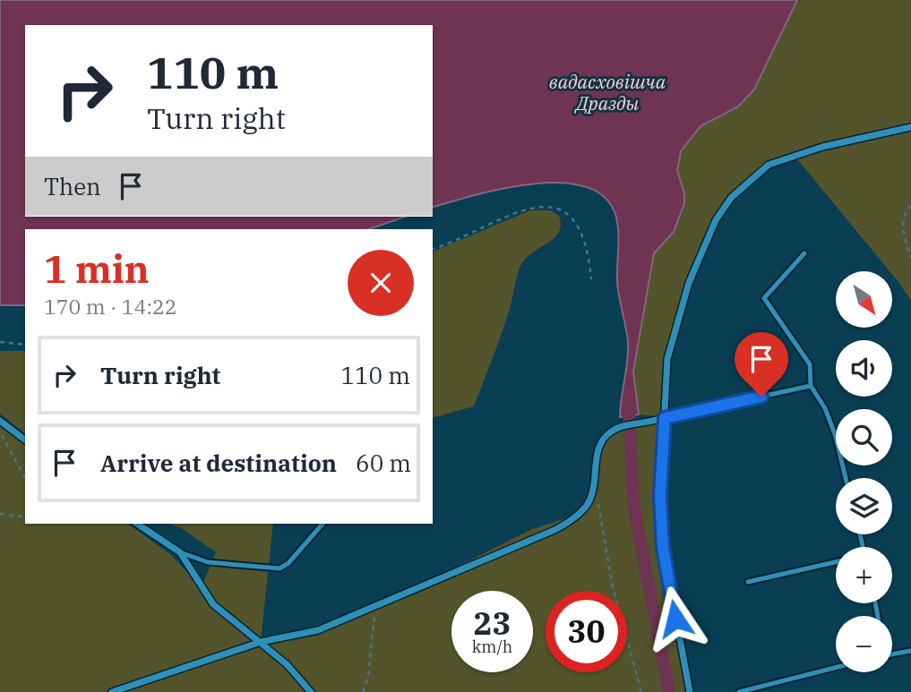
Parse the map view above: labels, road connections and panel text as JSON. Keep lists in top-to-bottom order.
{
  "water": ["вадасховішча Дразды"],
  "north": "bottom right",
  "page": {
    "turn": ["110 m", "Turn right"],
    "then": "Then",
    "heading": ["1 min", "170 m · 14:22"],
    "map_buttons": ["+", "−"],
    "list": [
      {
        "name": "Turn right",
        "value": "110 m"
      },
      {
        "name": "Arrive at destination",
        "value": "60 m"
      }
    ],
    "speed": "23 km/h",
    "limit": "30"
  }
}
